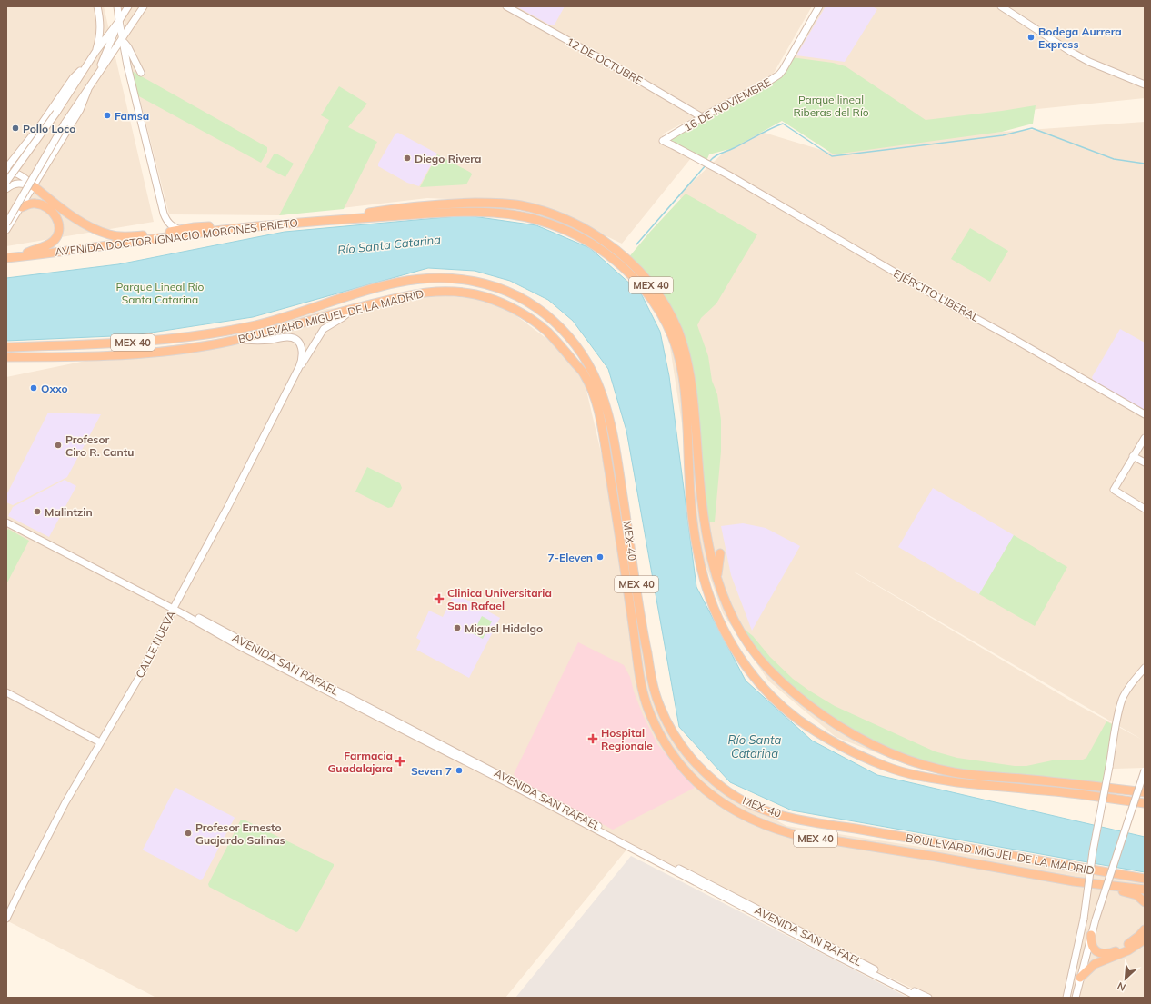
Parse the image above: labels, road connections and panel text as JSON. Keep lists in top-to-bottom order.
{
  "streets": {
    "highway": [
      "AVENIDA DOCTOR IGNACIO MORONES PRIETO",
      "MEX 40",
      "BOULEVARD MIGUEL DE LA MADRID",
      "MEX-40"
    ],
    "street": [
      "12 DE OCTUBRE",
      "16 DE NOVIEMBRE",
      "EJÉRCITO LIBERAL",
      "CALLE NUEVA",
      "AVENIDA SAN RAFAEL"
    ]
  },
  "crossings": [
    ["12 DE OCTUBRE", "16 DE NOVIEMBRE"],
    ["16 DE NOVIEMBRE", "EJÉRCITO LIBERAL"],
    ["BOULEVARD MIGUEL DE LA MADRID", "MEX-40"],
    ["CALLE NUEVA", "AVENIDA SAN RAFAEL"]
  ],
  "water": ["Río Santa Catarina"],
  "parks": ["Parque lineal Riberas del Río", "Parque Lineal Río Santa Catarina"],
  "places": {
    "other": [
      "Bodega Aurrera Express",
      "Famsa",
      "Pollo Loco",
      "Diego Rivera",
      "Oxxo",
      "Profesor Ciro R. Cantu",
      "Malintzin",
      "7-Eleven",
      "Miguel Hidalgo",
      "Seven 7",
      "Profesor Ernesto Guajardo Salinas"
    ],
    "health": ["Clinica Universitaria San Rafael", "Hospital Regionale", "Farmacia Guadalajara"]
  },
  "north": "bottom left"
}
